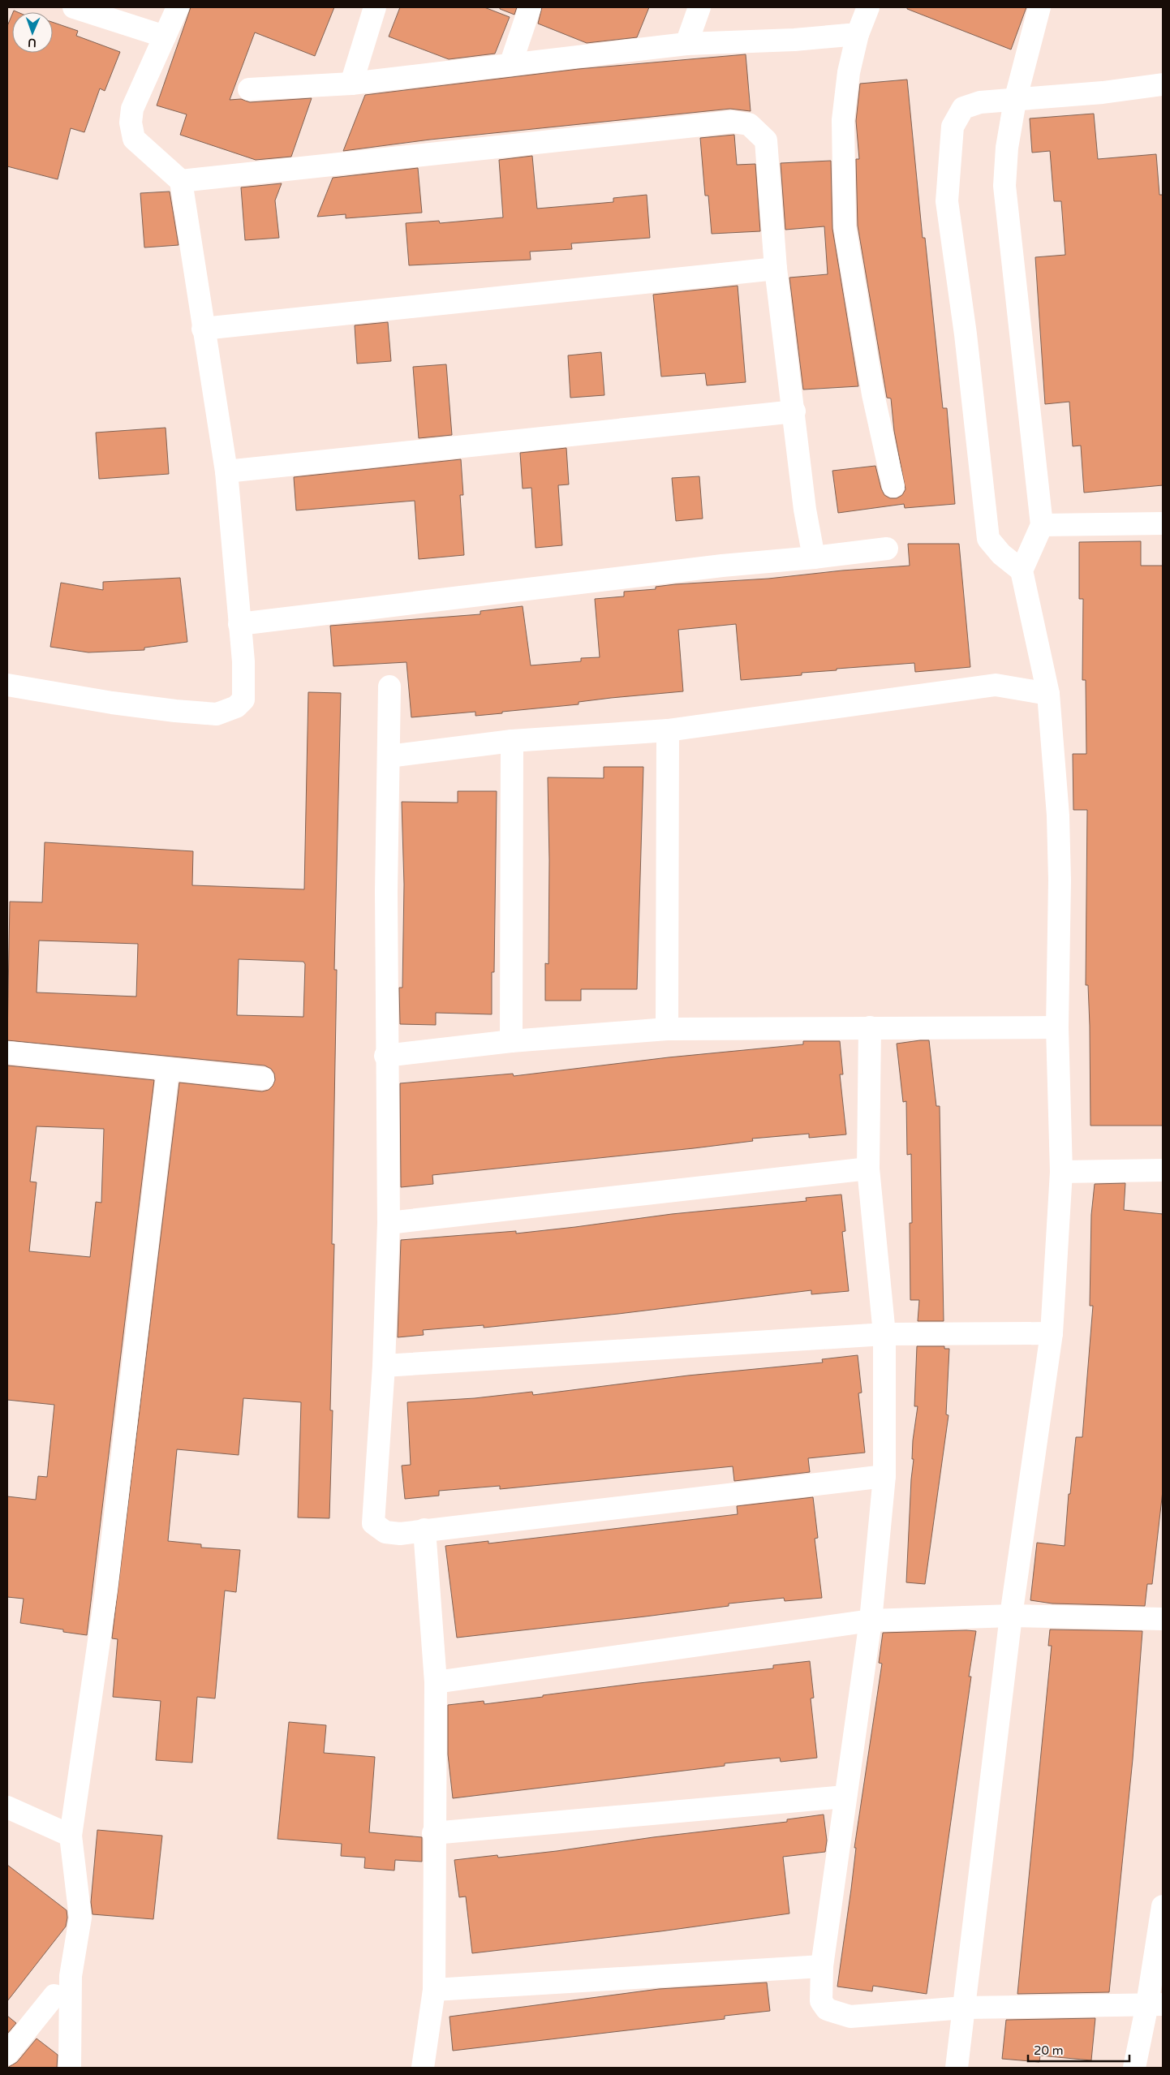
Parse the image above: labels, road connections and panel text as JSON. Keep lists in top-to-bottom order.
{
  "scale_bar": "20 m",
  "north": "bottom"
}
